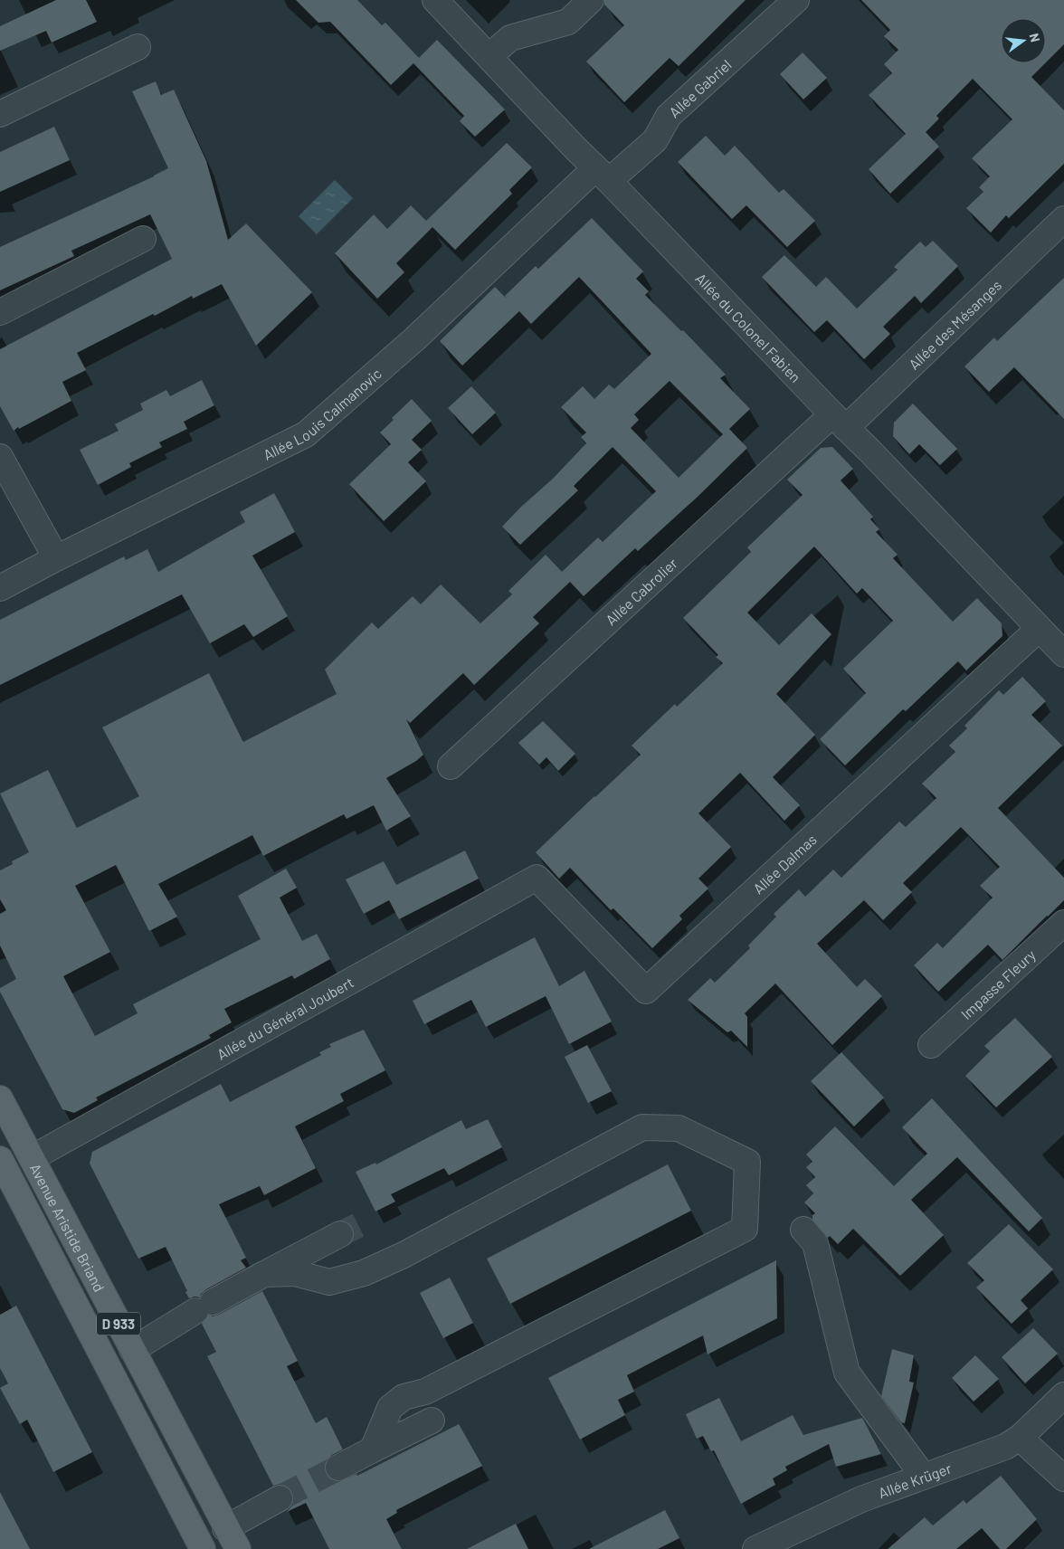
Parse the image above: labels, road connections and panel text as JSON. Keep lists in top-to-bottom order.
{
  "streets": {
    "main road": ["Avenue Aristide Briand", "D 933"],
    "street": [
      "Allée Gabriel",
      "Allée des Mésanges",
      "Allée du Colonel Fabien",
      "Allée Louis Calmanovic",
      "Allée Cabrolier",
      "Allée Dalmas",
      "Impasse Fleury",
      "Allée du Général Joubert",
      "Allée Krüger"
    ]
  },
  "crossings": [
    ["Allée Gabriel", "Allée du Colonel Fabien"],
    ["Allée Gabriel", "Allée Louis Calmanovic"],
    ["Allée des Mésanges", "Allée du Colonel Fabien"],
    ["Allée des Mésanges", "Allée Cabrolier"],
    ["Allée du Colonel Fabien", "Allée Louis Calmanovic"],
    ["Allée du Colonel Fabien", "Allée Cabrolier"],
    ["Allée du Colonel Fabien", "Allée Dalmas"],
    ["Allée Dalmas", "Allée du Général Joubert"],
    ["Allée du Général Joubert", "Avenue Aristide Briand"]
  ],
  "north": "right"
}
